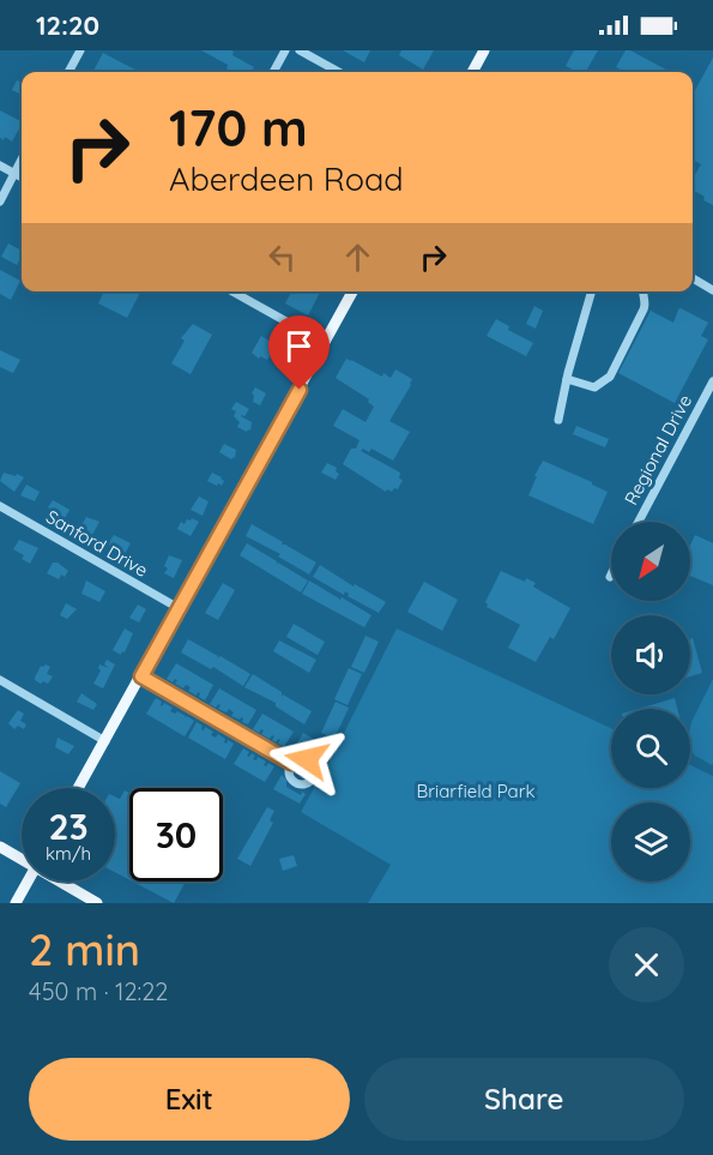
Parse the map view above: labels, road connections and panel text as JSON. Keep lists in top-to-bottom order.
{
  "streets": {
    "street": ["Regional Drive", "Sanford Drive"]
  },
  "parks": ["Briarfield Park"],
  "north": "bottom left",
  "page": {
    "status": "12:20",
    "turn": ["170 m", "Aberdeen Road"],
    "speed": "23 km/h",
    "limit": "30",
    "heading": ["2 min", "450 m · 12:22"],
    "buttons": ["Exit", "Share"]
  }
}
